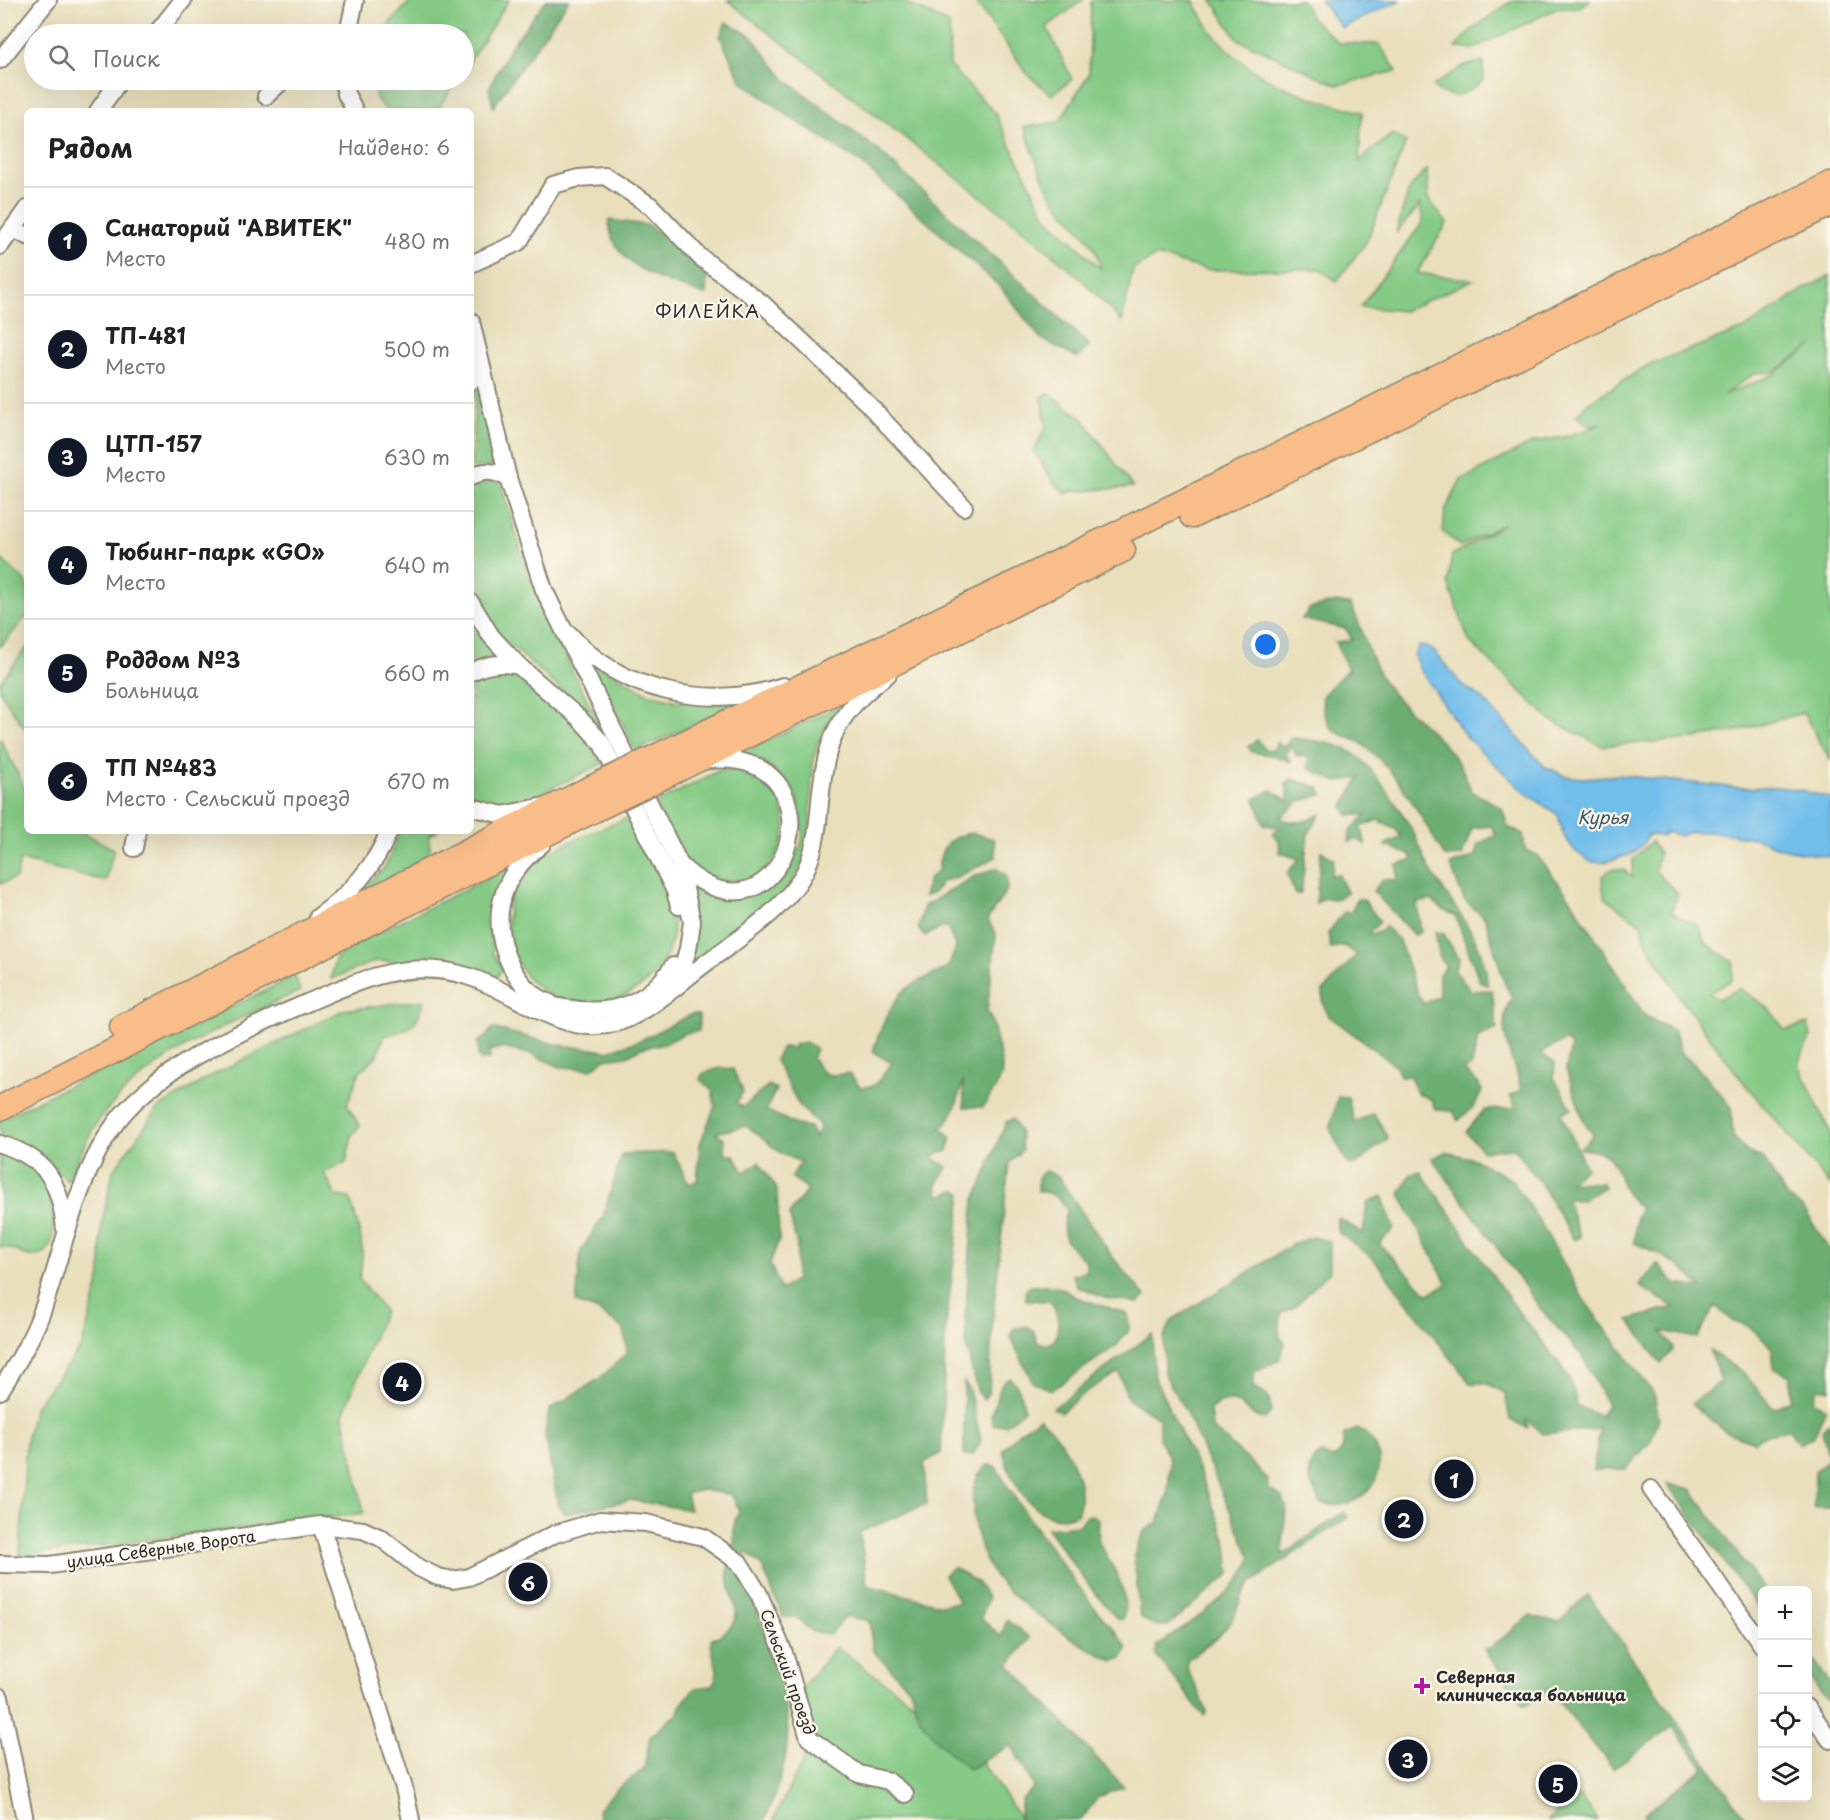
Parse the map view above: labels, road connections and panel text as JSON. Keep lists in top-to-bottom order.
{
  "streets": {
    "street": ["улица Северные Ворота", "Сельский проезд"]
  },
  "crossings": [
    ["улица Северные Ворота", "Сельский проезд"]
  ],
  "districts": ["ФИЛЕЙКА"],
  "water": ["Курья"],
  "places": {
    "health": ["Северная клиническая больница"]
  },
  "page": {
    "search": "Поиск",
    "heading": ["Рядом", "Найдено: 6"],
    "list": [
      {
        "mark": "1",
        "name": "Санаторий \"АВИТЕК\"",
        "note": "Место",
        "value": "480 m"
      },
      {
        "mark": "2",
        "name": "ТП-481",
        "note": "Место",
        "value": "500 m"
      },
      {
        "mark": "3",
        "name": "ЦТП-157",
        "note": "Место",
        "value": "630 m"
      },
      {
        "mark": "4",
        "name": "Тюбинг-парк «GO»",
        "note": "Место",
        "value": "640 m"
      },
      {
        "mark": "5",
        "name": "Роддом №3",
        "note": "Больница",
        "value": "660 m"
      },
      {
        "mark": "6",
        "name": "ТП №483",
        "note": "Место · Сельский проезд",
        "value": "670 m"
      }
    ],
    "pins": [
      "4",
      "1",
      "2",
      "6",
      "3",
      "5"
    ],
    "map_buttons": ["+", "−"]
  }
}
